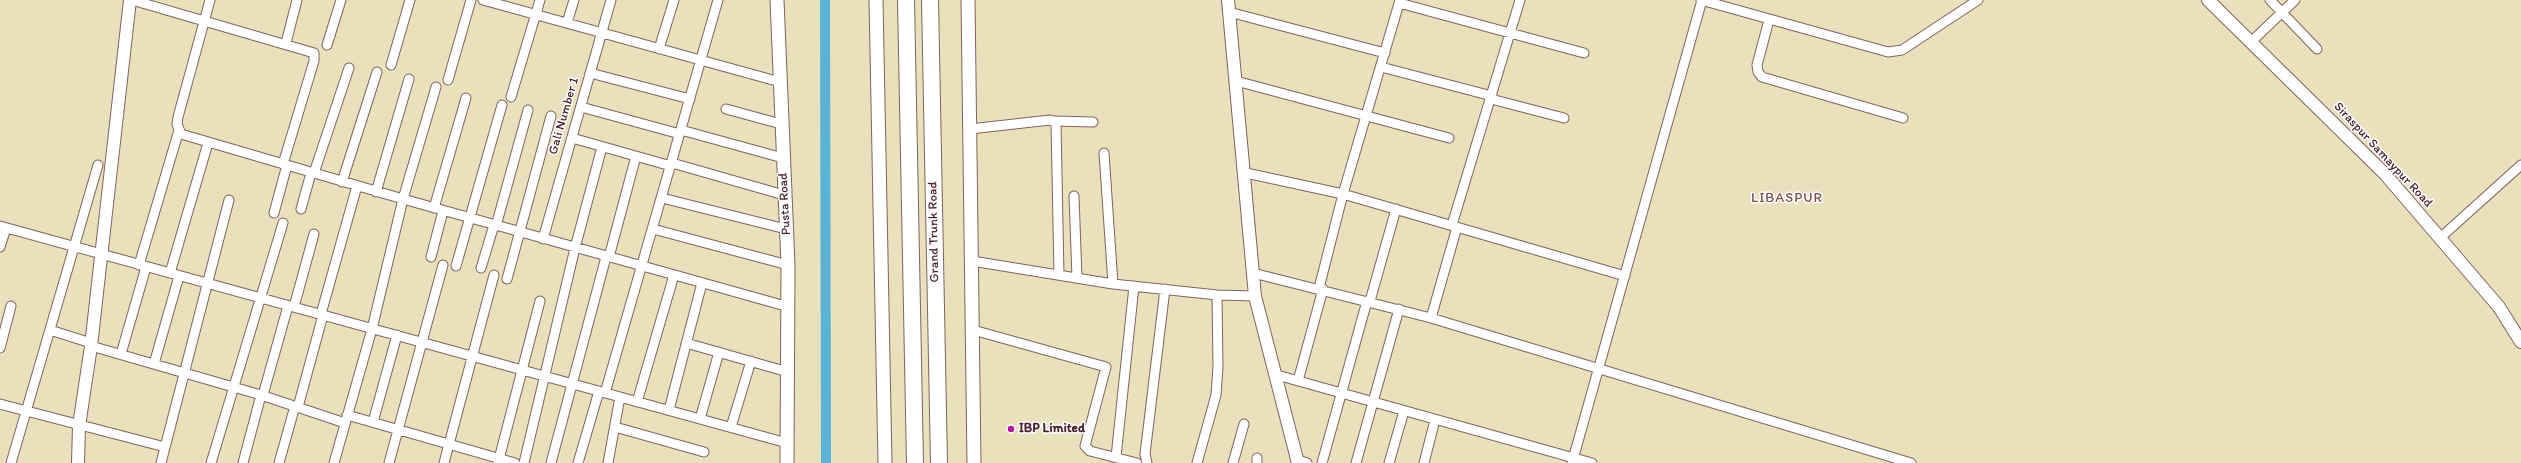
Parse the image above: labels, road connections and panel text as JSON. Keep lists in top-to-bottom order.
{
  "streets": {
    "highway": ["Grand Trunk Road"],
    "main road": ["Pusta Road"],
    "street": ["Gali Number 1", "Siraspur Samaypur Road"]
  },
  "districts": ["LIBASPUR"],
  "places": ["IBP Limited"]
}
